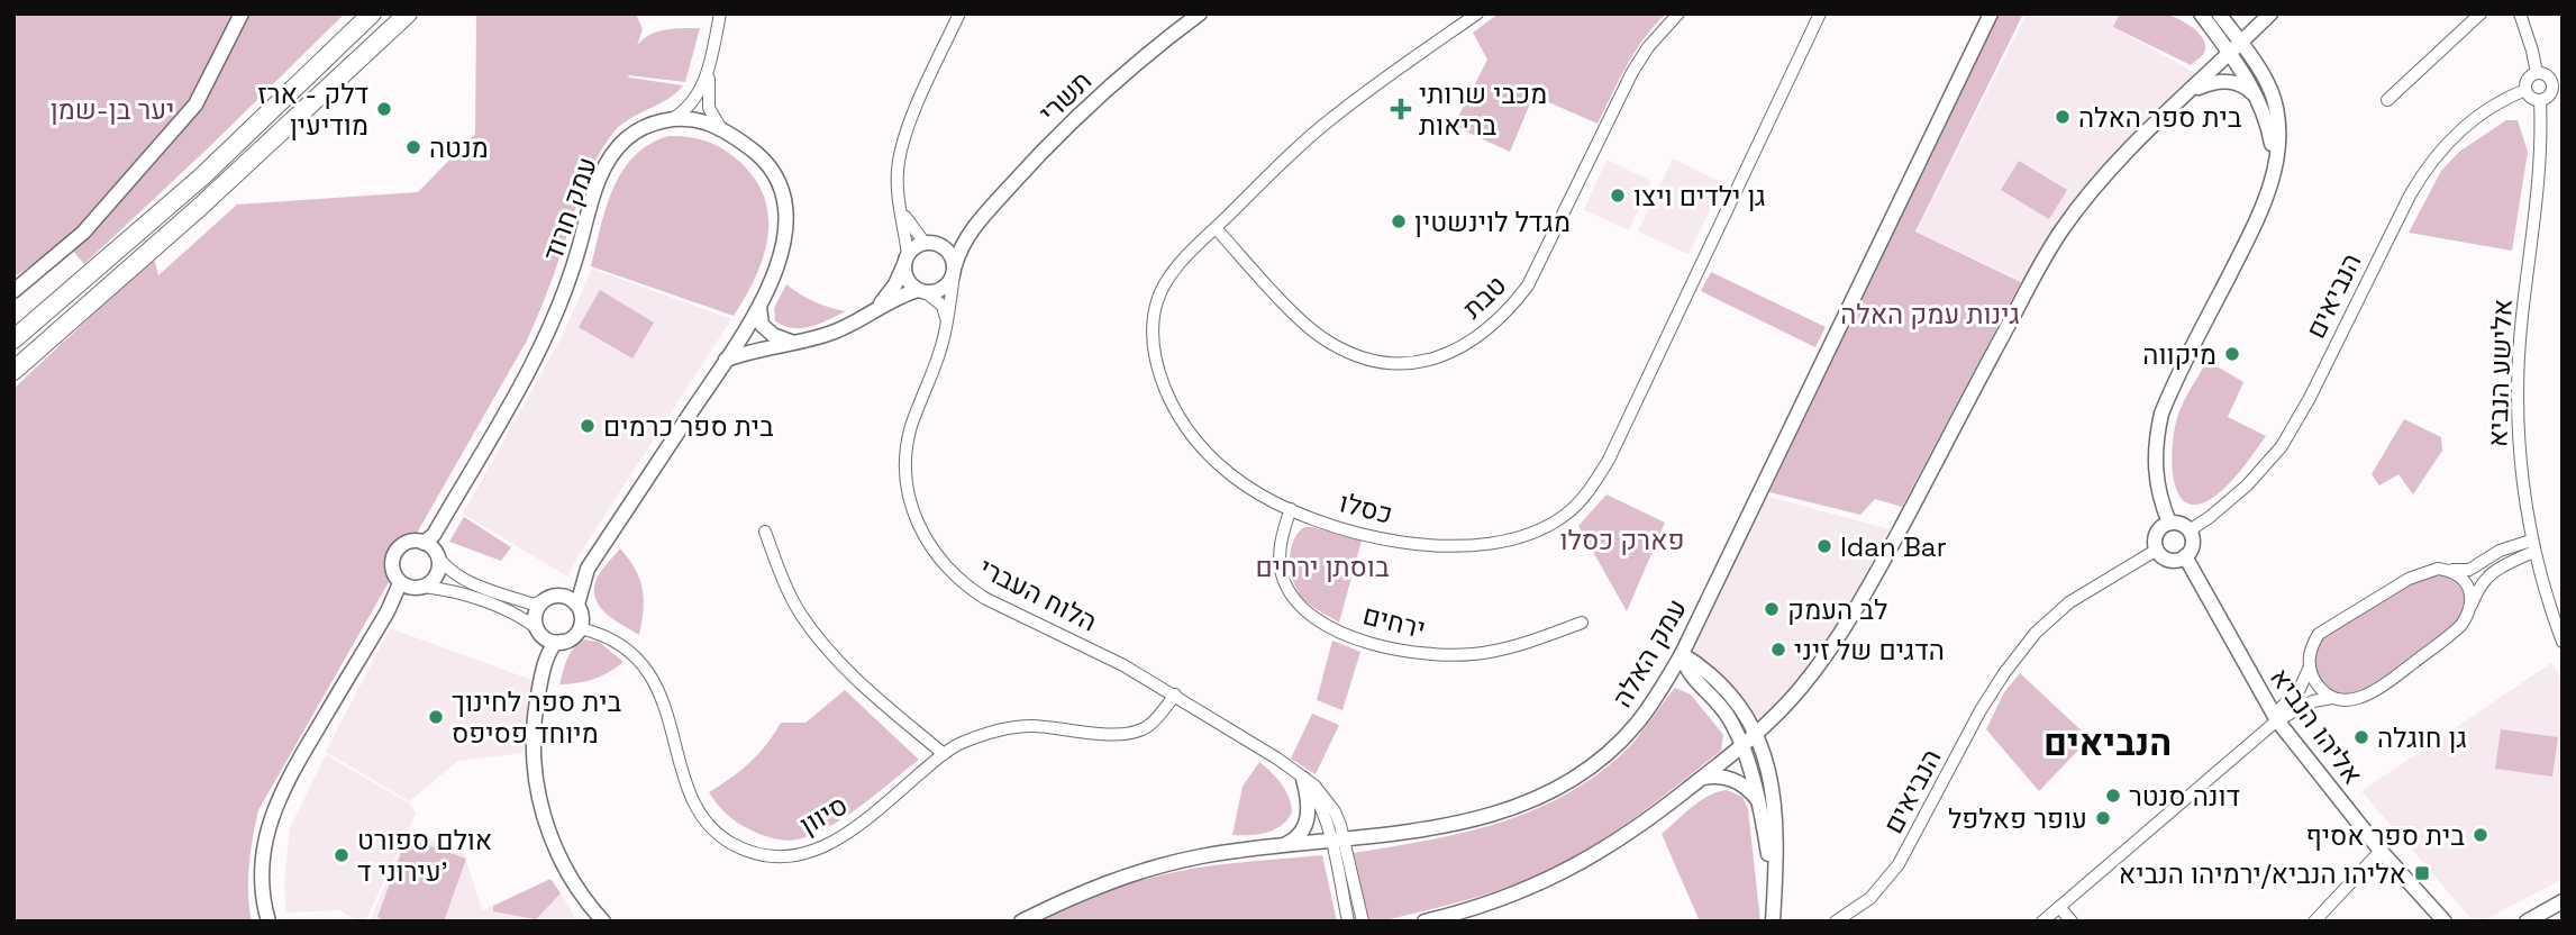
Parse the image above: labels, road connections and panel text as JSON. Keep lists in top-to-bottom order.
{
  "streets": {
    "street": [
      "תשרי",
      "עמק חרוד",
      "הנביאים",
      "טבת",
      "אלישע הנביא",
      "כסלו",
      "הלוח העברי",
      "ירחים",
      "עמק האלה",
      "אליהו הנביא",
      "סיוון"
    ]
  },
  "crossings": [
    ["תשרי", "הלוח העברי"],
    ["עמק חרוד", "סיוון"],
    ["הנביאים", "אלישע הנביא"],
    ["הנביאים", "אליהו הנביא"],
    ["טבת", "כסלו"],
    ["כסלו", "ירחים"],
    ["הלוח העברי", "עמק האלה"],
    ["הלוח העברי", "סיוון"]
  ],
  "districts": ["הנביאים"],
  "parks": [
    "יער בן-שמן",
    "גינות עמק האלה",
    "פארק כסלו",
    "בוסתן ירחים"
  ],
  "places": {
    "other": [
      "דלק - ארז מודיעין",
      "בית ספר האלה",
      "מנטה",
      "גן ילדים ויצו",
      "מגדל לוינשטין",
      "מיקווה",
      "בית ספר כרמים",
      "Idan Bar",
      "לב העמק",
      "הדגים של זיני",
      "בית ספר לחינוך מיוחד פסיפס",
      "גן חוגלה",
      "דונה סנטר",
      "עופר פאלפל",
      "בית ספר אסיף",
      "אולם ספורט עירוני ד'"
    ],
    "health": ["מכבי שרותי בריאות"],
    "transit": ["אליהו הנביא/ירמיהו הנביא"]
  }
}
